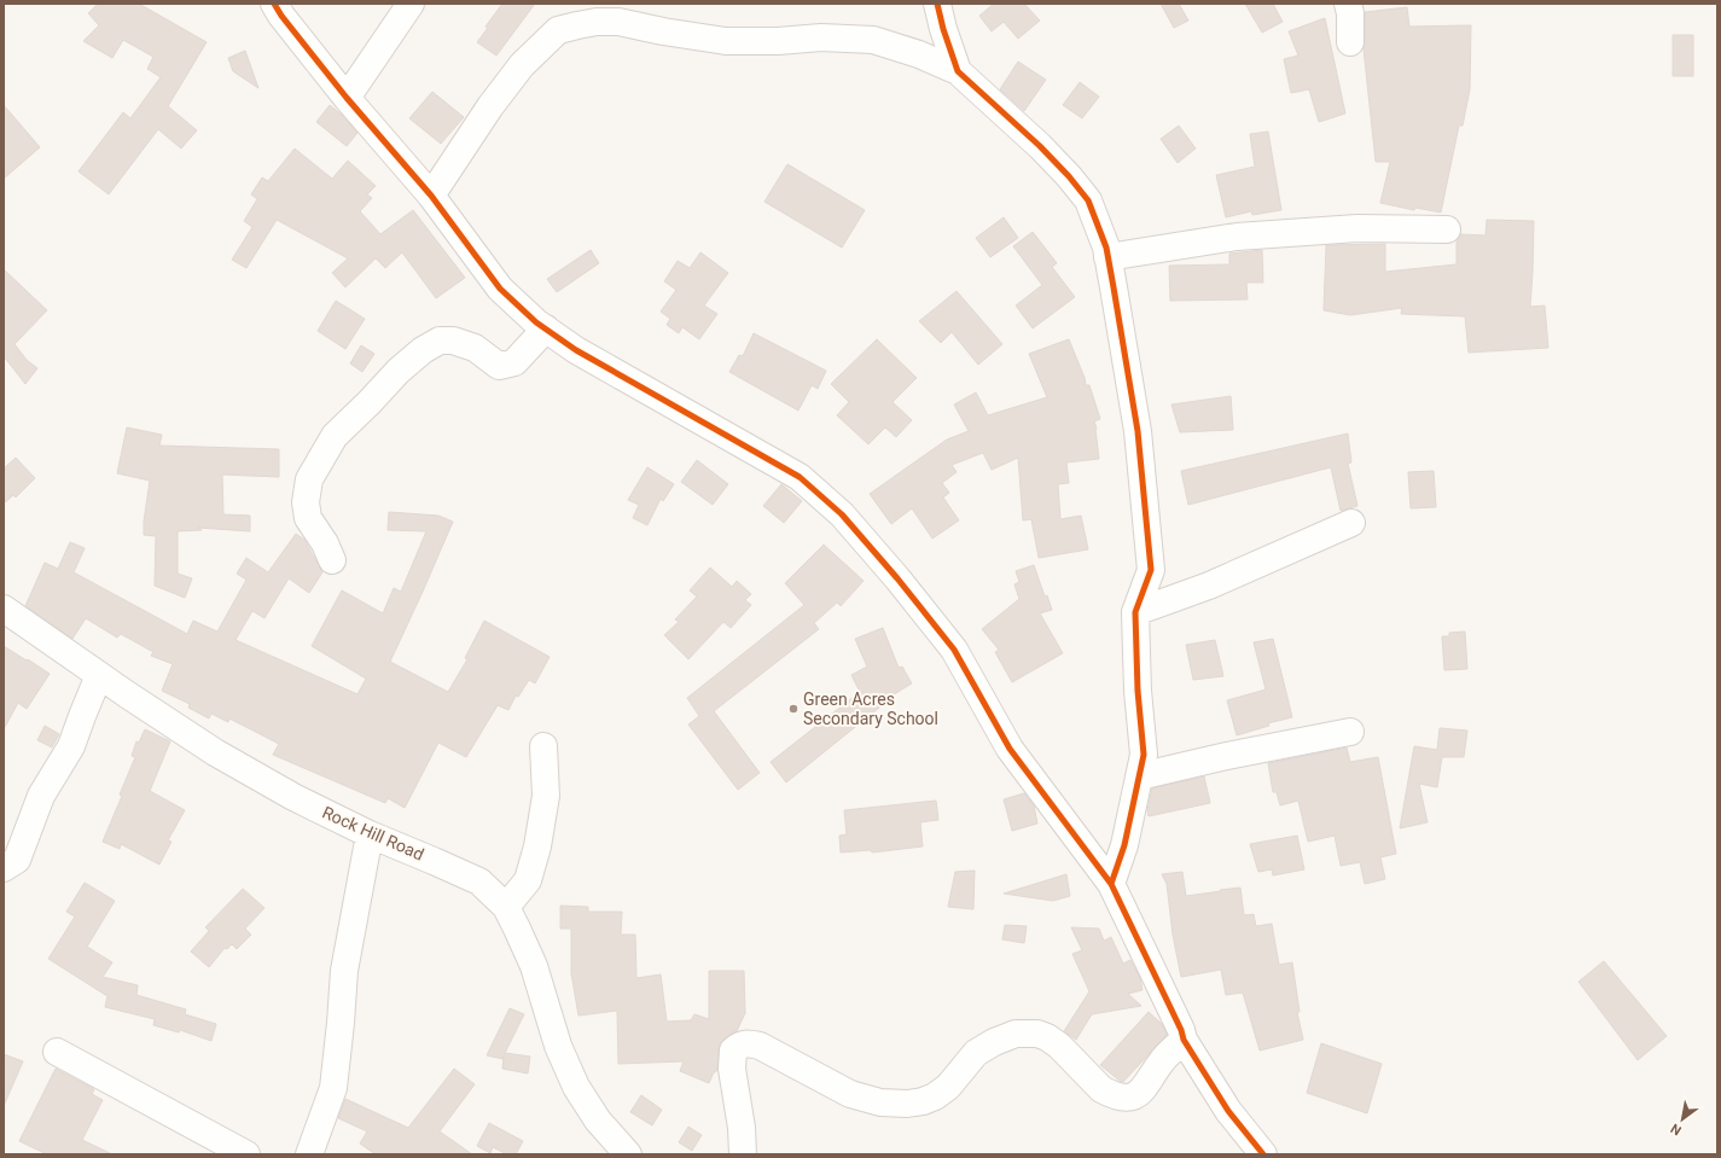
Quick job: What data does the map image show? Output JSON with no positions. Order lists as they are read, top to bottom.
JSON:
{
  "streets": {
    "street": ["Rock Hill Road"]
  },
  "places": ["Green Acres Secondary School"],
  "north": "bottom left"
}
